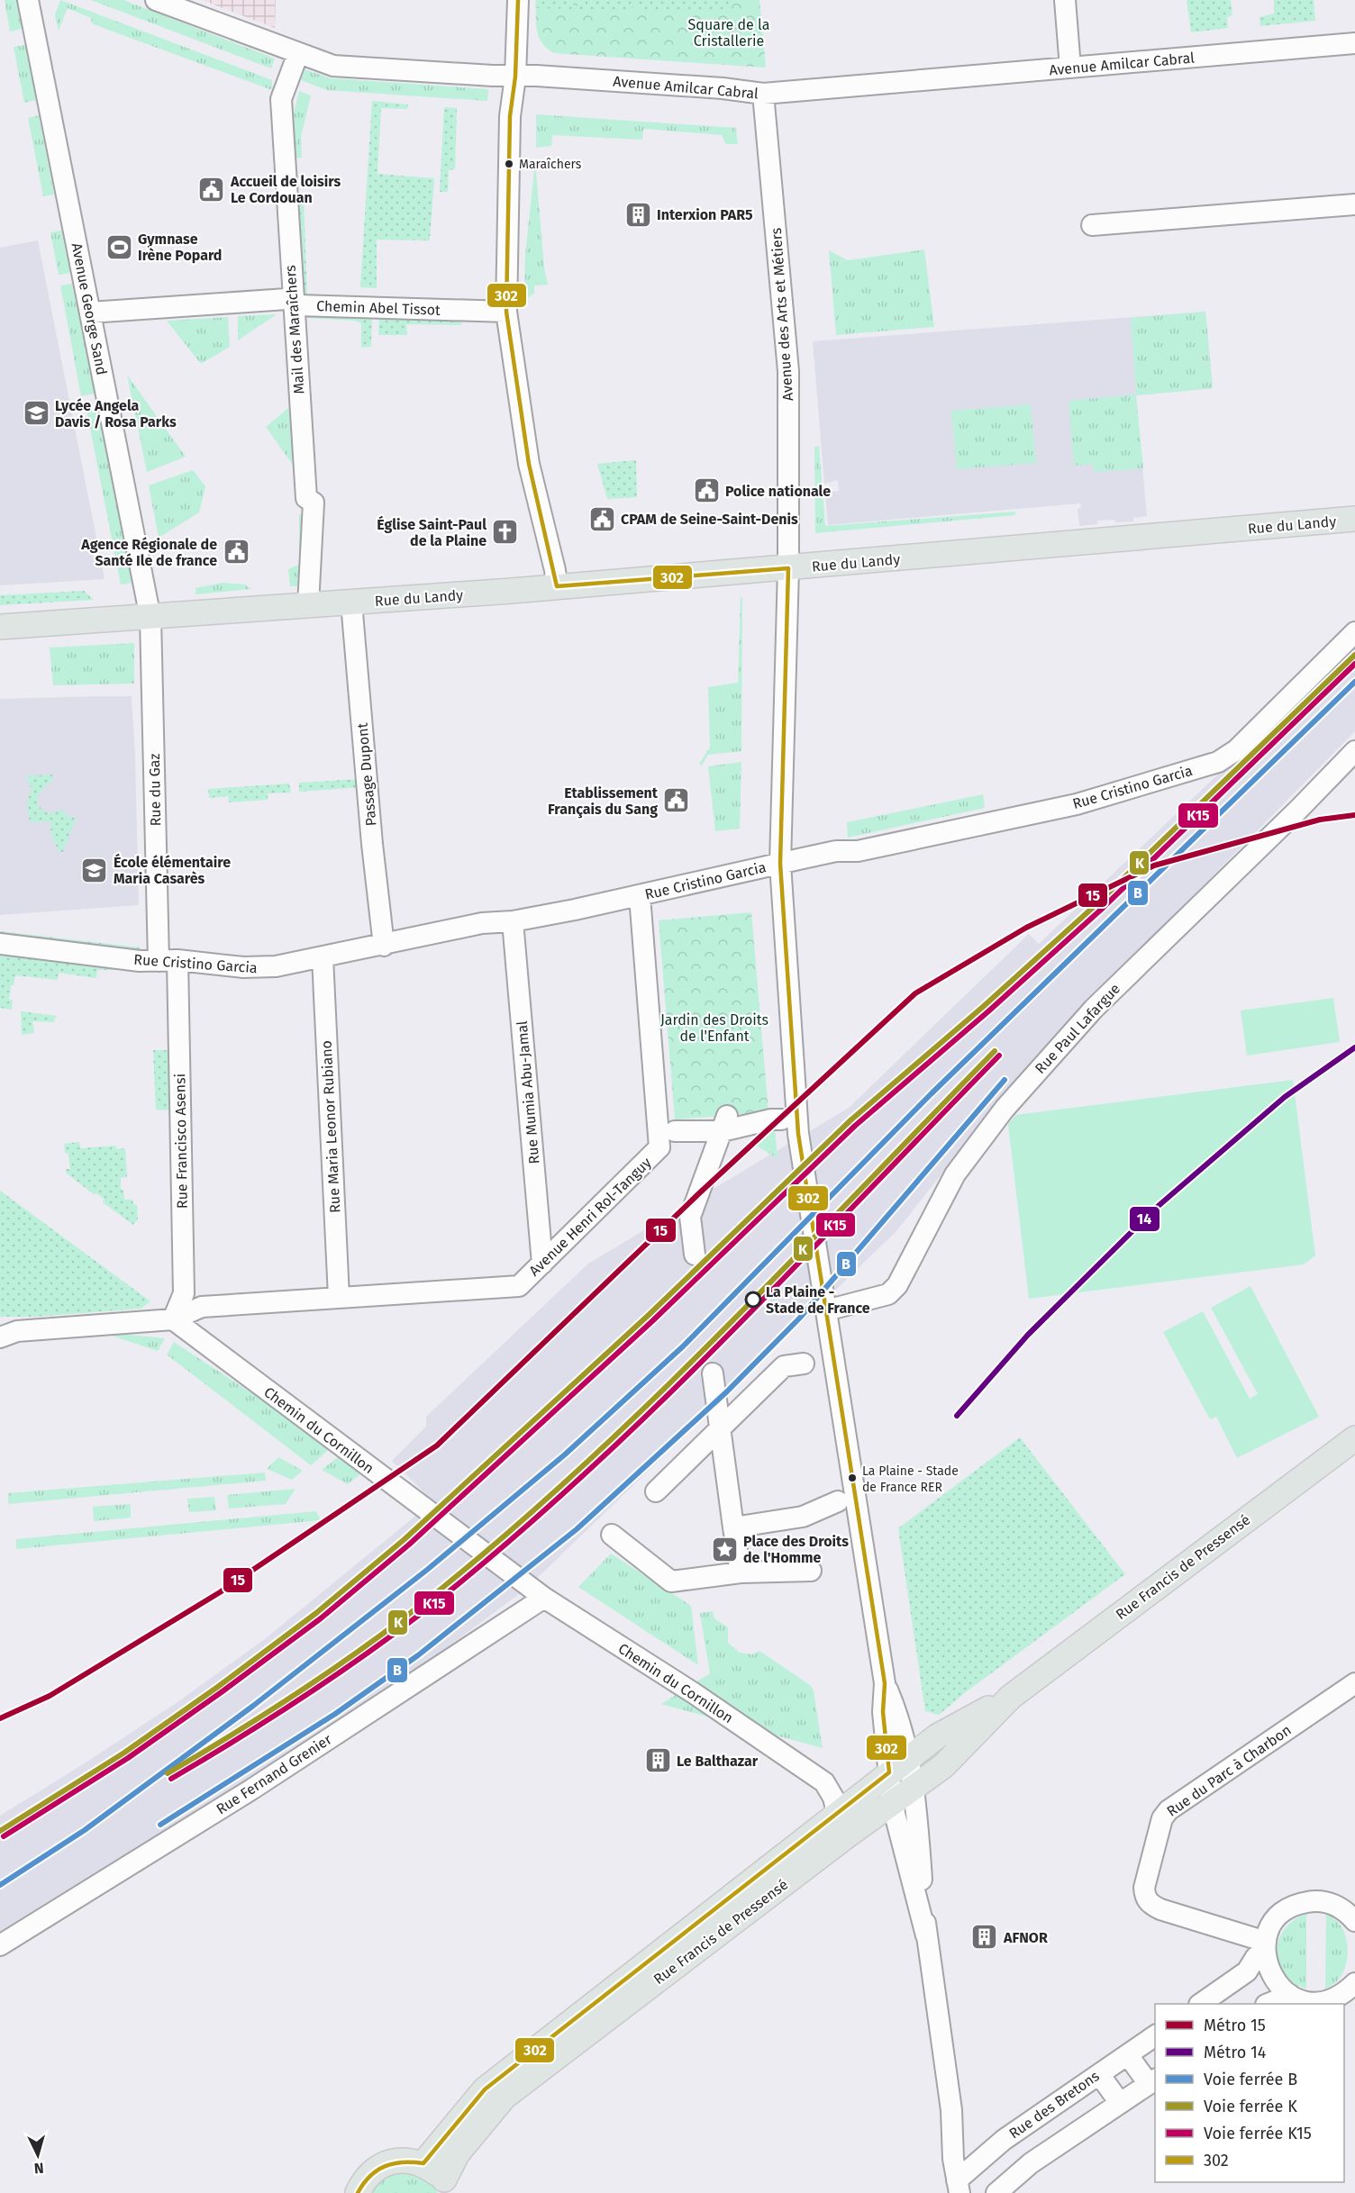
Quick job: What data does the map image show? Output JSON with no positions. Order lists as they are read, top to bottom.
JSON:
{
  "streets": {
    "main road": ["Rue du Landy", "Rue Francis de Pressensé"],
    "street": [
      "Avenue Amilcar Cabral",
      "Chemin Abel Tissot",
      "Avenue George Sand",
      "Avenue des Arts et Métiers",
      "Mail des Maraîchers",
      "Passage Dupont",
      "Rue Cristino Garcia",
      "Rue du Gaz",
      "Rue Paul Lafargue",
      "Rue Mumia Abu-Jamal",
      "Rue Maria Leonor Rubiano",
      "Rue Francisco Asensi",
      "Avenue Henri Rol-Tanguy",
      "Chemin du Cornillon",
      "Rue du Parc à Charbon",
      "Rue Fernand Grenier",
      "Rue des Bretons"
    ]
  },
  "crossings": [
    ["Avenue Amilcar Cabral", "Avenue des Arts et Métiers"],
    ["Avenue Amilcar Cabral", "Mail des Maraîchers"],
    ["Chemin Abel Tissot", "Avenue George Sand"],
    ["Chemin Abel Tissot", "Mail des Maraîchers"],
    ["Avenue George Sand", "Rue du Landy"],
    ["Avenue George Sand", "Rue du Gaz"],
    ["Avenue des Arts et Métiers", "Rue du Landy"],
    ["Avenue des Arts et Métiers", "Rue Cristino Garcia"],
    ["Avenue des Arts et Métiers", "Rue Paul Lafargue"],
    ["Mail des Maraîchers", "Rue du Landy"],
    ["Rue du Landy", "Passage Dupont"],
    ["Rue du Landy", "Rue du Gaz"],
    ["Passage Dupont", "Rue Cristino Garcia"],
    ["Rue Cristino Garcia", "Rue du Gaz"],
    ["Rue Cristino Garcia", "Rue Mumia Abu-Jamal"],
    ["Rue Cristino Garcia", "Rue Maria Leonor Rubiano"],
    ["Rue Cristino Garcia", "Rue Francisco Asensi"],
    ["Rue Cristino Garcia", "Avenue Henri Rol-Tanguy"],
    ["Rue du Gaz", "Rue Francisco Asensi"],
    ["Rue Mumia Abu-Jamal", "Avenue Henri Rol-Tanguy"],
    ["Rue Maria Leonor Rubiano", "Avenue Henri Rol-Tanguy"],
    ["Rue Francisco Asensi", "Avenue Henri Rol-Tanguy"],
    ["Rue Francisco Asensi", "Chemin du Cornillon"],
    ["Avenue Henri Rol-Tanguy", "Chemin du Cornillon"],
    ["Chemin du Cornillon", "Rue Francis de Pressensé"],
    ["Chemin du Cornillon", "Rue Fernand Grenier"]
  ],
  "parks": ["Square de la Cristallerie", "Jardin des Droits de l'Enfant"],
  "places": {
    "other": ["Maraîchers", "La Plaine - Stade de France", "La Plaine - Stade de France RER"],
    "public building": [
      "Accueil de loisirs Le Cordouan",
      "Police nationale",
      "CPAM de Seine-Saint-Denis",
      "Agence Régionale de Santé Ile de france",
      "Etablissement Français du Sang"
    ],
    "building": ["Interxion PAR5", "Le Balthazar", "AFNOR"],
    "sports": ["Gymnase Irène Popard"],
    "school or university": ["Lycée Angela Davis / Rosa Parks", "École élémentaire Maria Casarès"],
    "church": ["Église Saint-Paul de la Plaine"],
    "place": ["Place des Droits de l'Homme"]
  },
  "lines": [
    "transit line 302",
    "rail line K",
    "rail line K15",
    "rail line B",
    "metro line 15",
    "metro line 14"
  ],
  "legend": [
    "Métro 15",
    "Métro 14",
    "Voie ferrée B",
    "Voie ferrée K",
    "Voie ferrée K15",
    "302"
  ],
  "north": "bottom"
}
